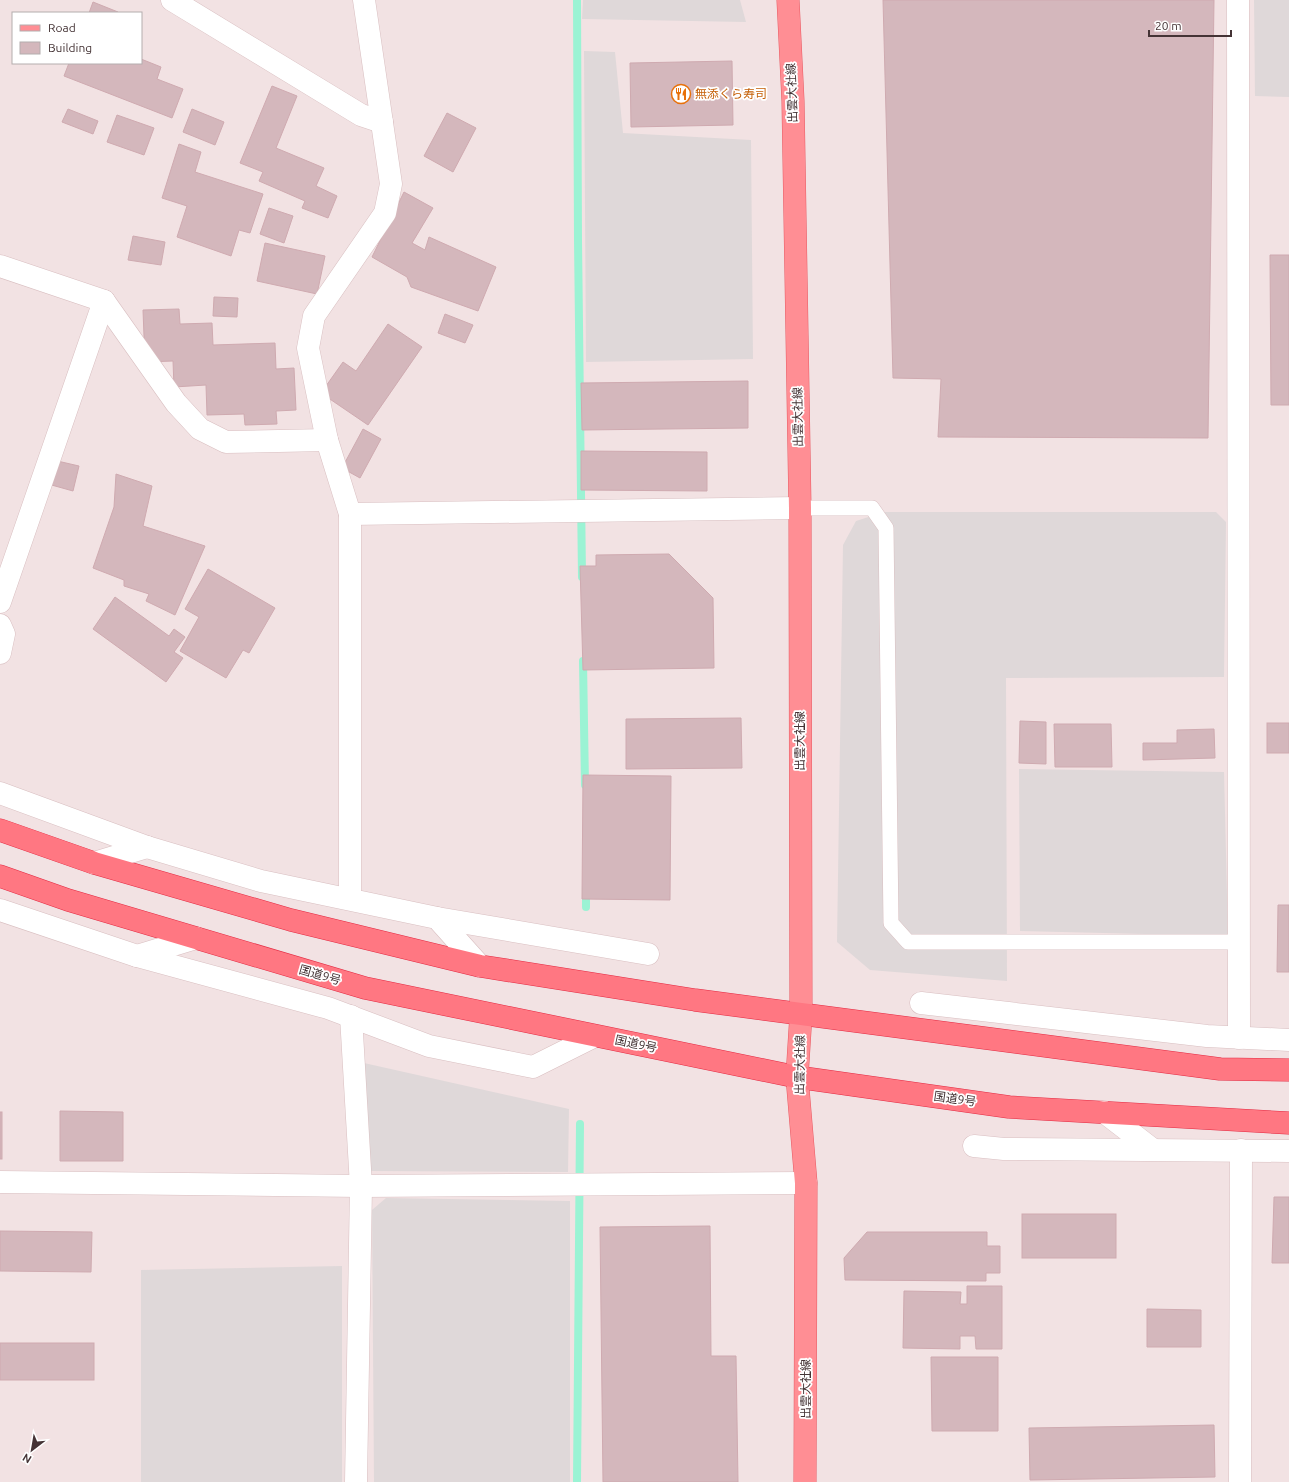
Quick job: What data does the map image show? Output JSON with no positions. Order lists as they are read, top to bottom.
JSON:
{
  "streets": {
    "highway": ["国道9号"],
    "main road": ["出雲大社線"]
  },
  "crossings": [
    ["出雲大社線", "国道9号"]
  ],
  "places": {
    "restaurant": ["無添くら寿司"]
  },
  "legend": ["Road", "Building"],
  "scale_bar": "20 m",
  "north": "bottom left"
}
